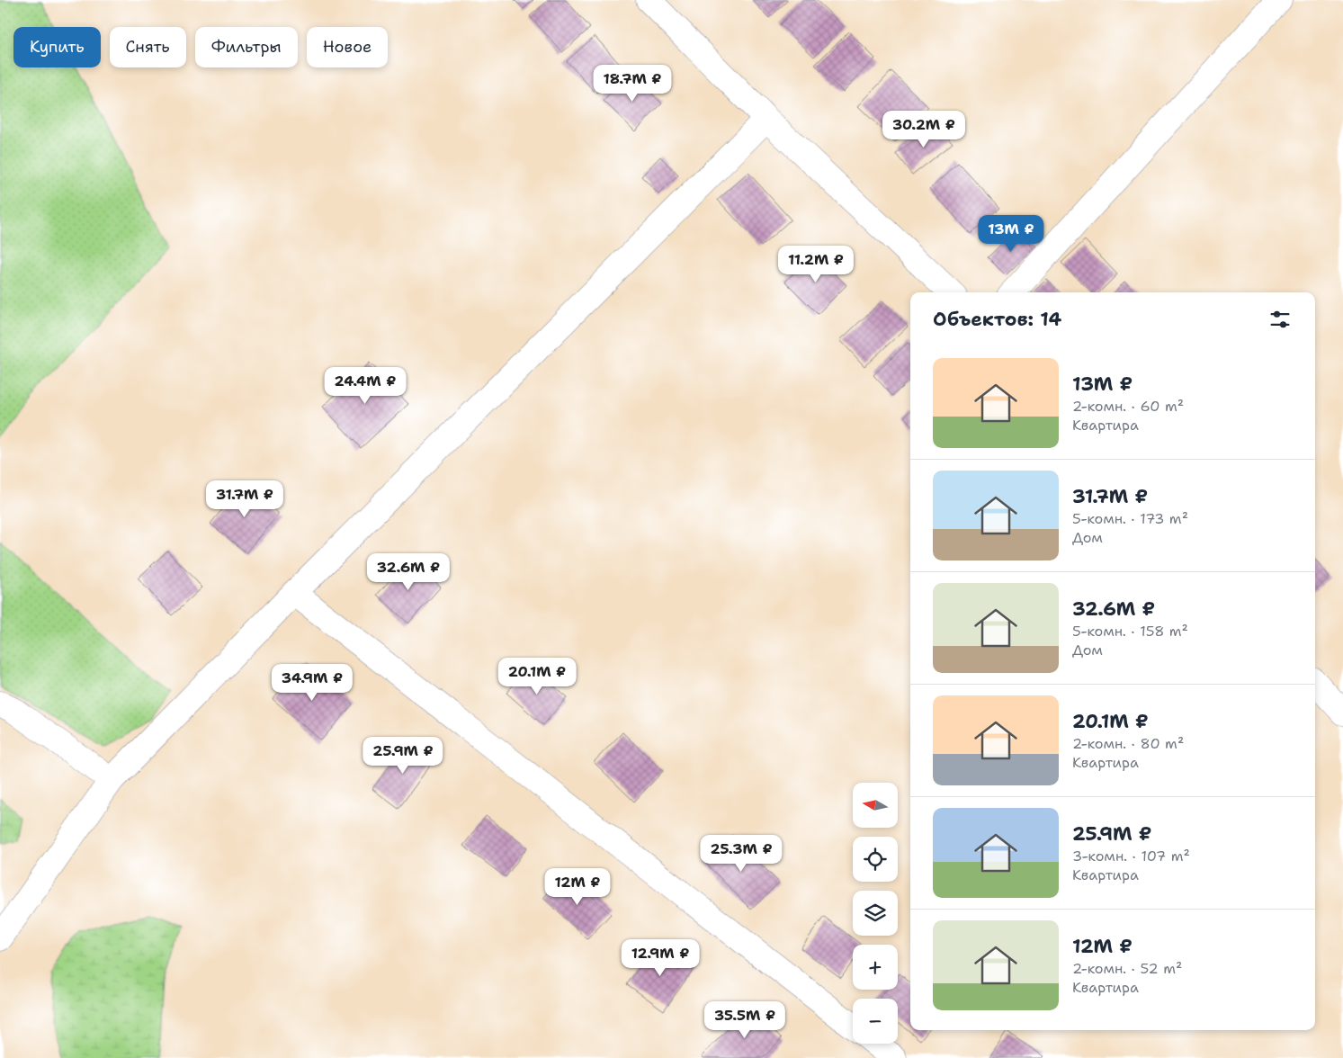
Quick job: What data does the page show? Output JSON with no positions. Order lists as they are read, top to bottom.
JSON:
{
  "north": "left",
  "page": {
    "chip": [
      "Купить",
      "Снять",
      "Фильтры",
      "Новое"
    ],
    "price": [
      "18.7M ₽",
      "30.2M ₽",
      "13M ₽",
      "11.2M ₽",
      "24.4M ₽",
      "31.7M ₽",
      "32.6M ₽",
      "20.1M ₽",
      "34.9M ₽",
      "25.9M ₽",
      "25.3M ₽",
      "12M ₽",
      "12.9M ₽",
      "35.5M ₽"
    ],
    "heading": "Объектов: 14",
    "list": [
      {
        "name": "13M ₽",
        "note": "2-комн. · 60 m² · Квартира"
      },
      {
        "name": "31.7M ₽",
        "note": "5-комн. · 173 m² · Дом"
      },
      {
        "name": "32.6M ₽",
        "note": "5-комн. · 158 m² · Дом"
      },
      {
        "name": "20.1M ₽",
        "note": "2-комн. · 80 m² · Квартира"
      },
      {
        "name": "25.9M ₽",
        "note": "3-комн. · 107 m² · Квартира"
      },
      {
        "name": "12M ₽",
        "note": "2-комн. · 52 m² · Квартира"
      }
    ],
    "map_buttons": ["+", "−"]
  }
}
